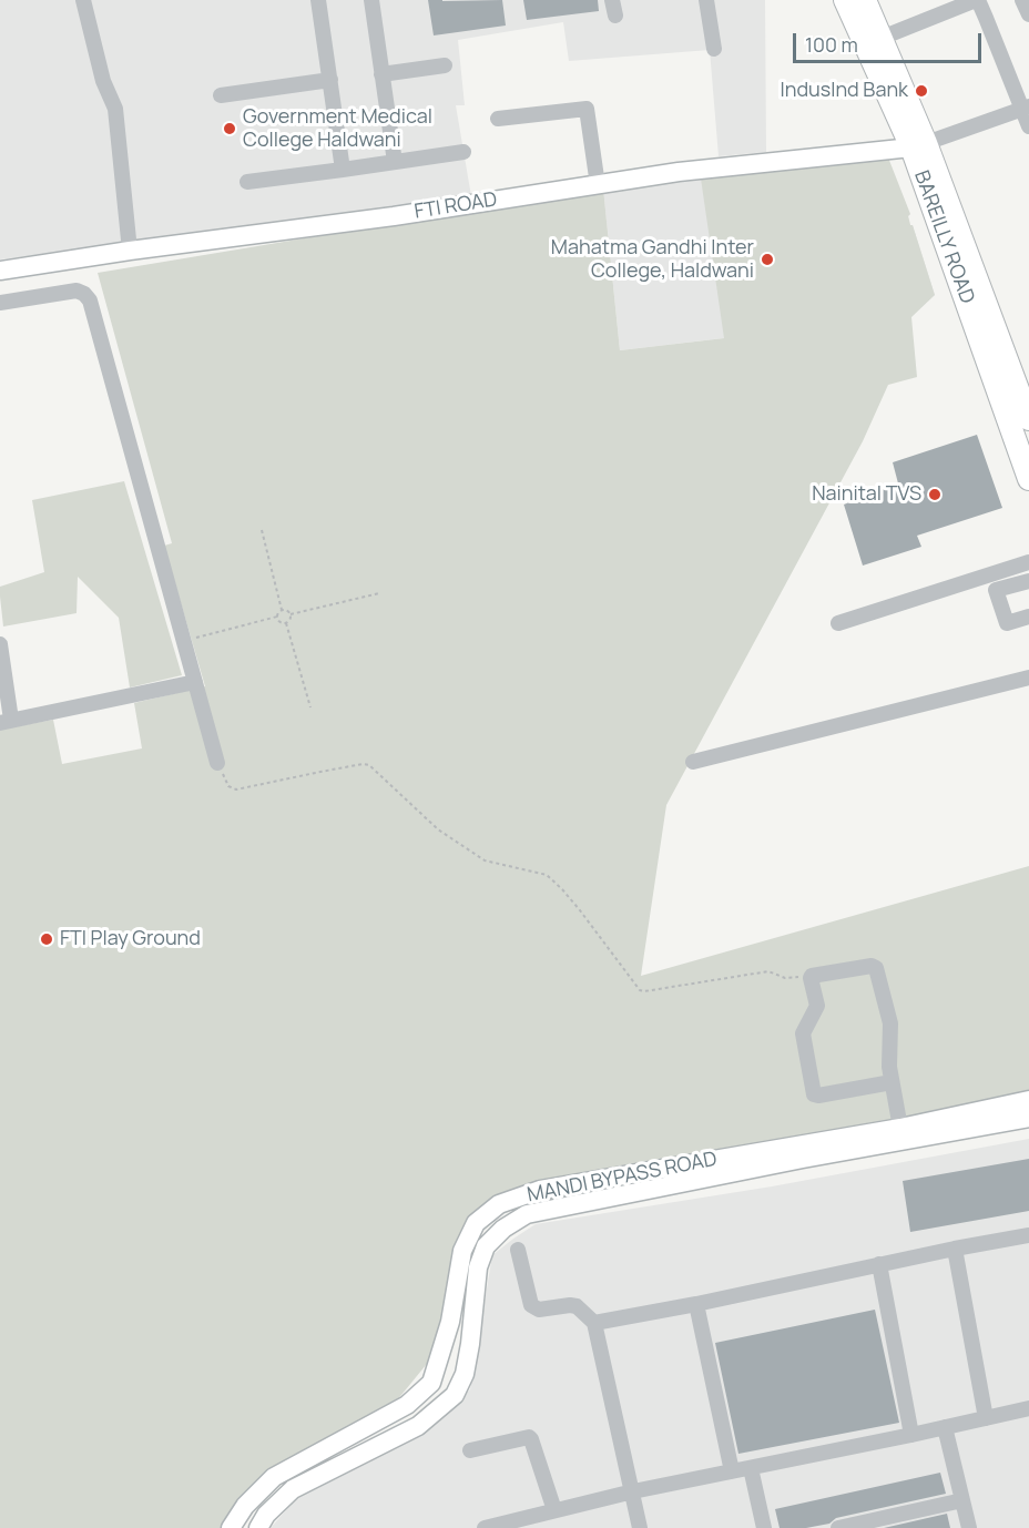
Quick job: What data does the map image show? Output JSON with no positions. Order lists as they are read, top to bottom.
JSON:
{
  "streets": {
    "highway": ["BAREILLY ROAD"],
    "main road": ["FTI ROAD", "MANDI BYPASS ROAD"]
  },
  "crossings": [
    ["FTI ROAD", "BAREILLY ROAD"]
  ],
  "places": [
    "IndusInd Bank",
    "Government Medical College Haldwani",
    "Mahatma Gandhi Inter College, Haldwani",
    "Nainital TVS",
    "FTI Play Ground"
  ],
  "scale_bar": "100 m"
}
